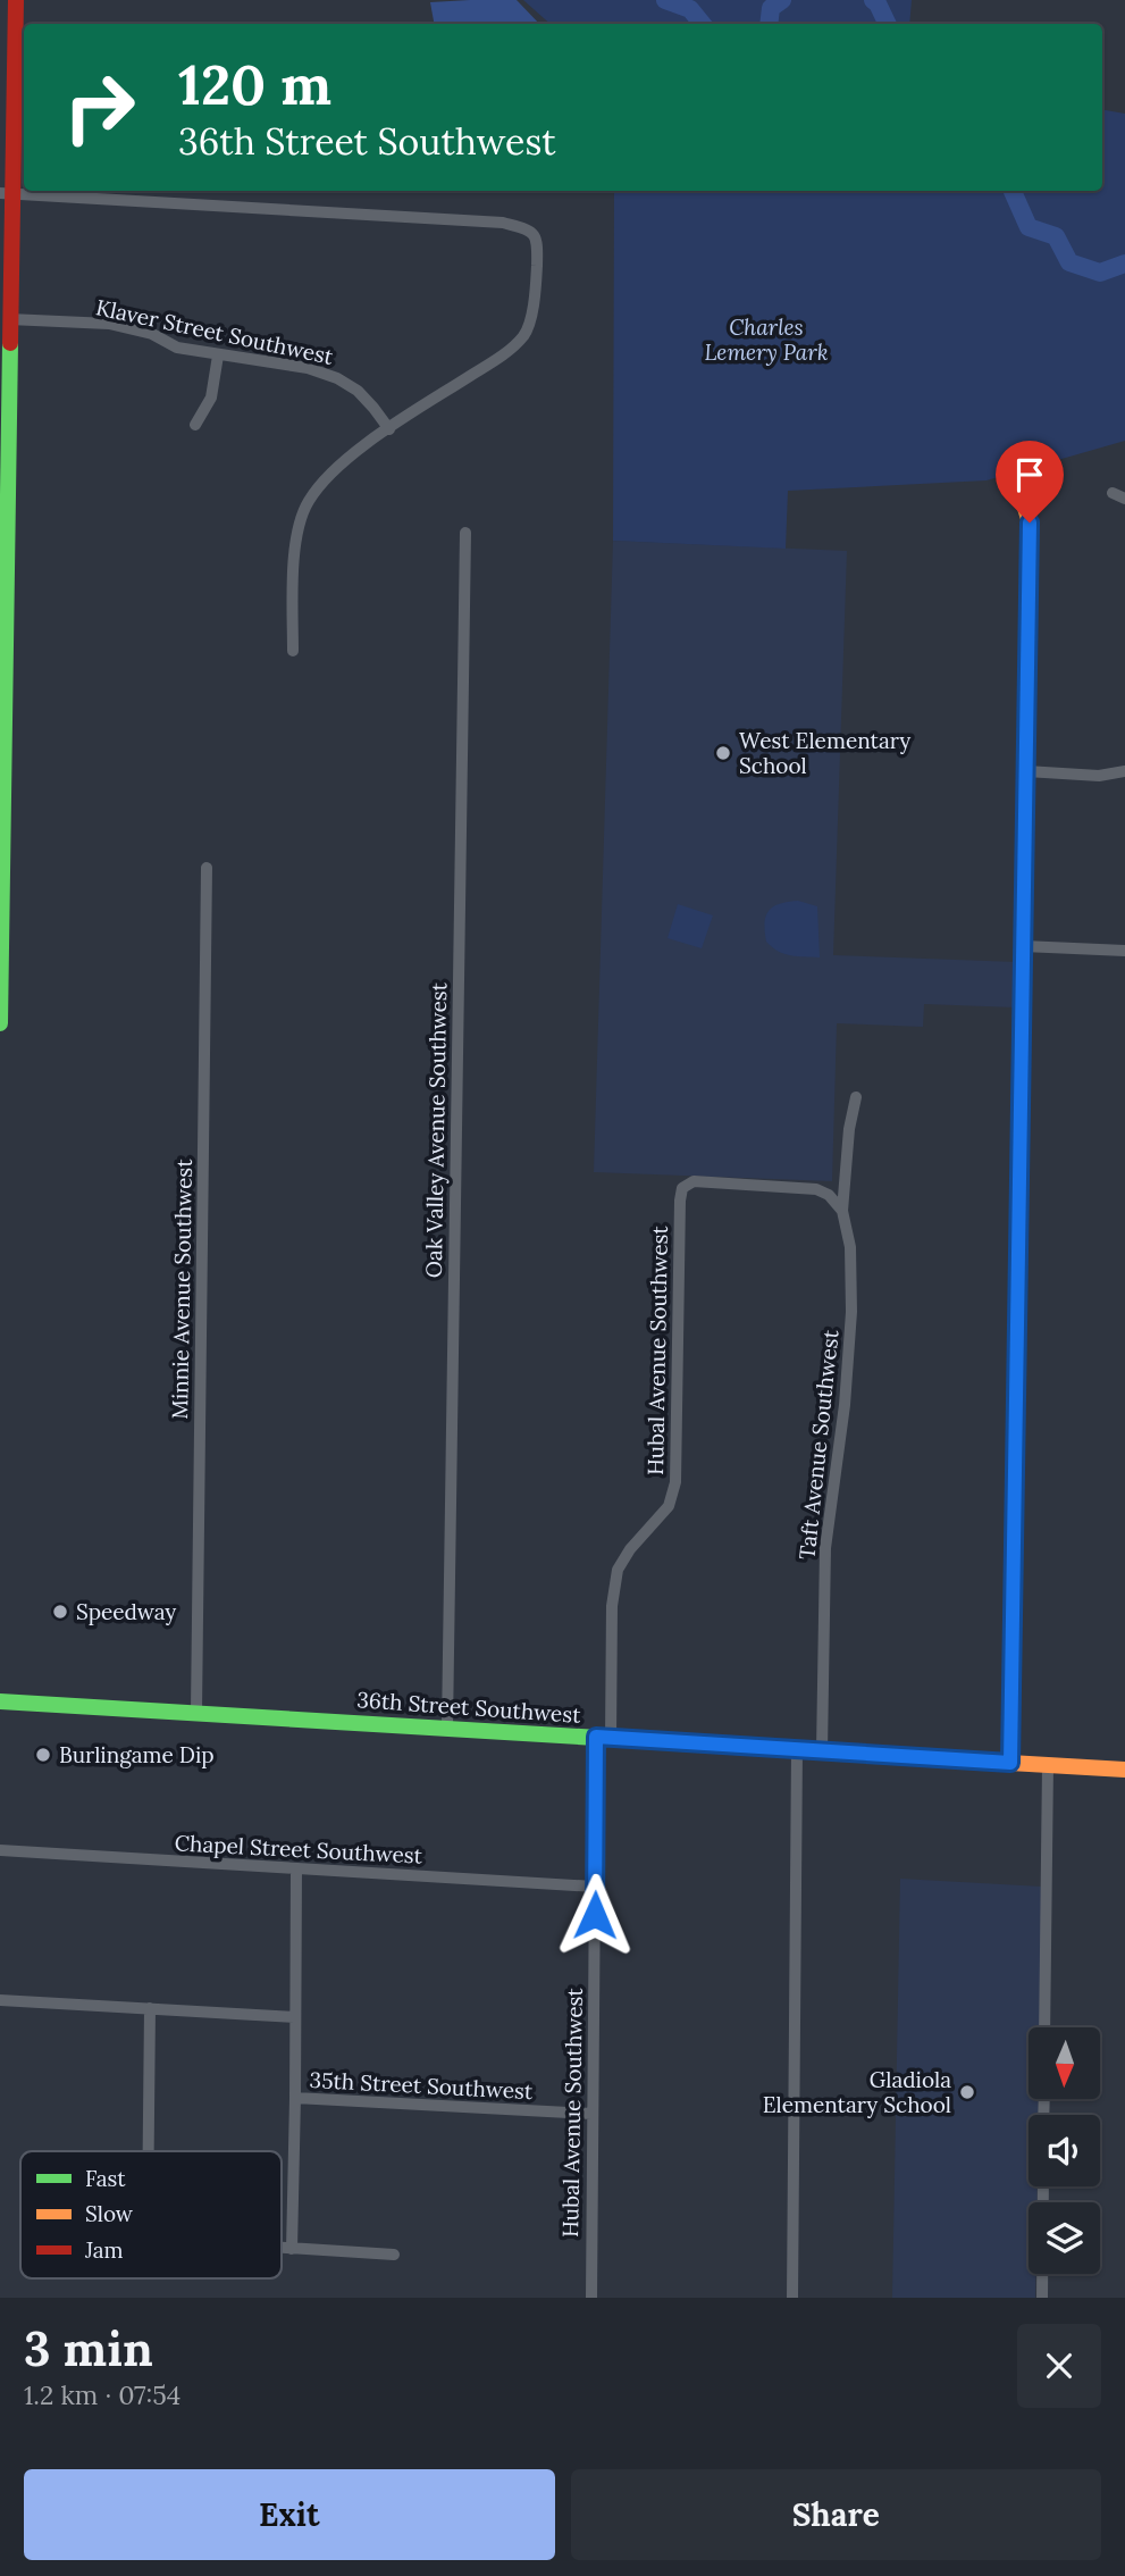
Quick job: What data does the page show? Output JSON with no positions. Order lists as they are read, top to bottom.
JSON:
{
  "streets": {
    "street": [
      "Klaver Street Southwest",
      "Oak Valley Avenue Southwest",
      "Minnie Avenue Southwest",
      "Hubal Avenue Southwest",
      "Taft Avenue Southwest",
      "36th Street Southwest",
      "Chapel Street Southwest",
      "35th Street Southwest"
    ]
  },
  "crossings": [
    ["Oak Valley Avenue Southwest", "36th Street Southwest"],
    ["Minnie Avenue Southwest", "36th Street Southwest"],
    ["Hubal Avenue Southwest", "Taft Avenue Southwest"],
    ["Hubal Avenue Southwest", "36th Street Southwest"],
    ["Hubal Avenue Southwest", "Chapel Street Southwest"],
    ["Hubal Avenue Southwest", "35th Street Southwest"],
    ["Taft Avenue Southwest", "36th Street Southwest"]
  ],
  "parks": ["Charles Lemery Park"],
  "places": [
    "West Elementary School",
    "Speedway",
    "Burlingame Dip",
    "Gladiola Elementary School"
  ],
  "legend": ["Fast", "Slow", "Jam"],
  "north": "bottom",
  "page": {
    "turn": ["120 m", "36th Street Southwest"],
    "heading": ["3 min", "1.2 km · 07:54"],
    "buttons": ["Exit", "Share"]
  }
}
